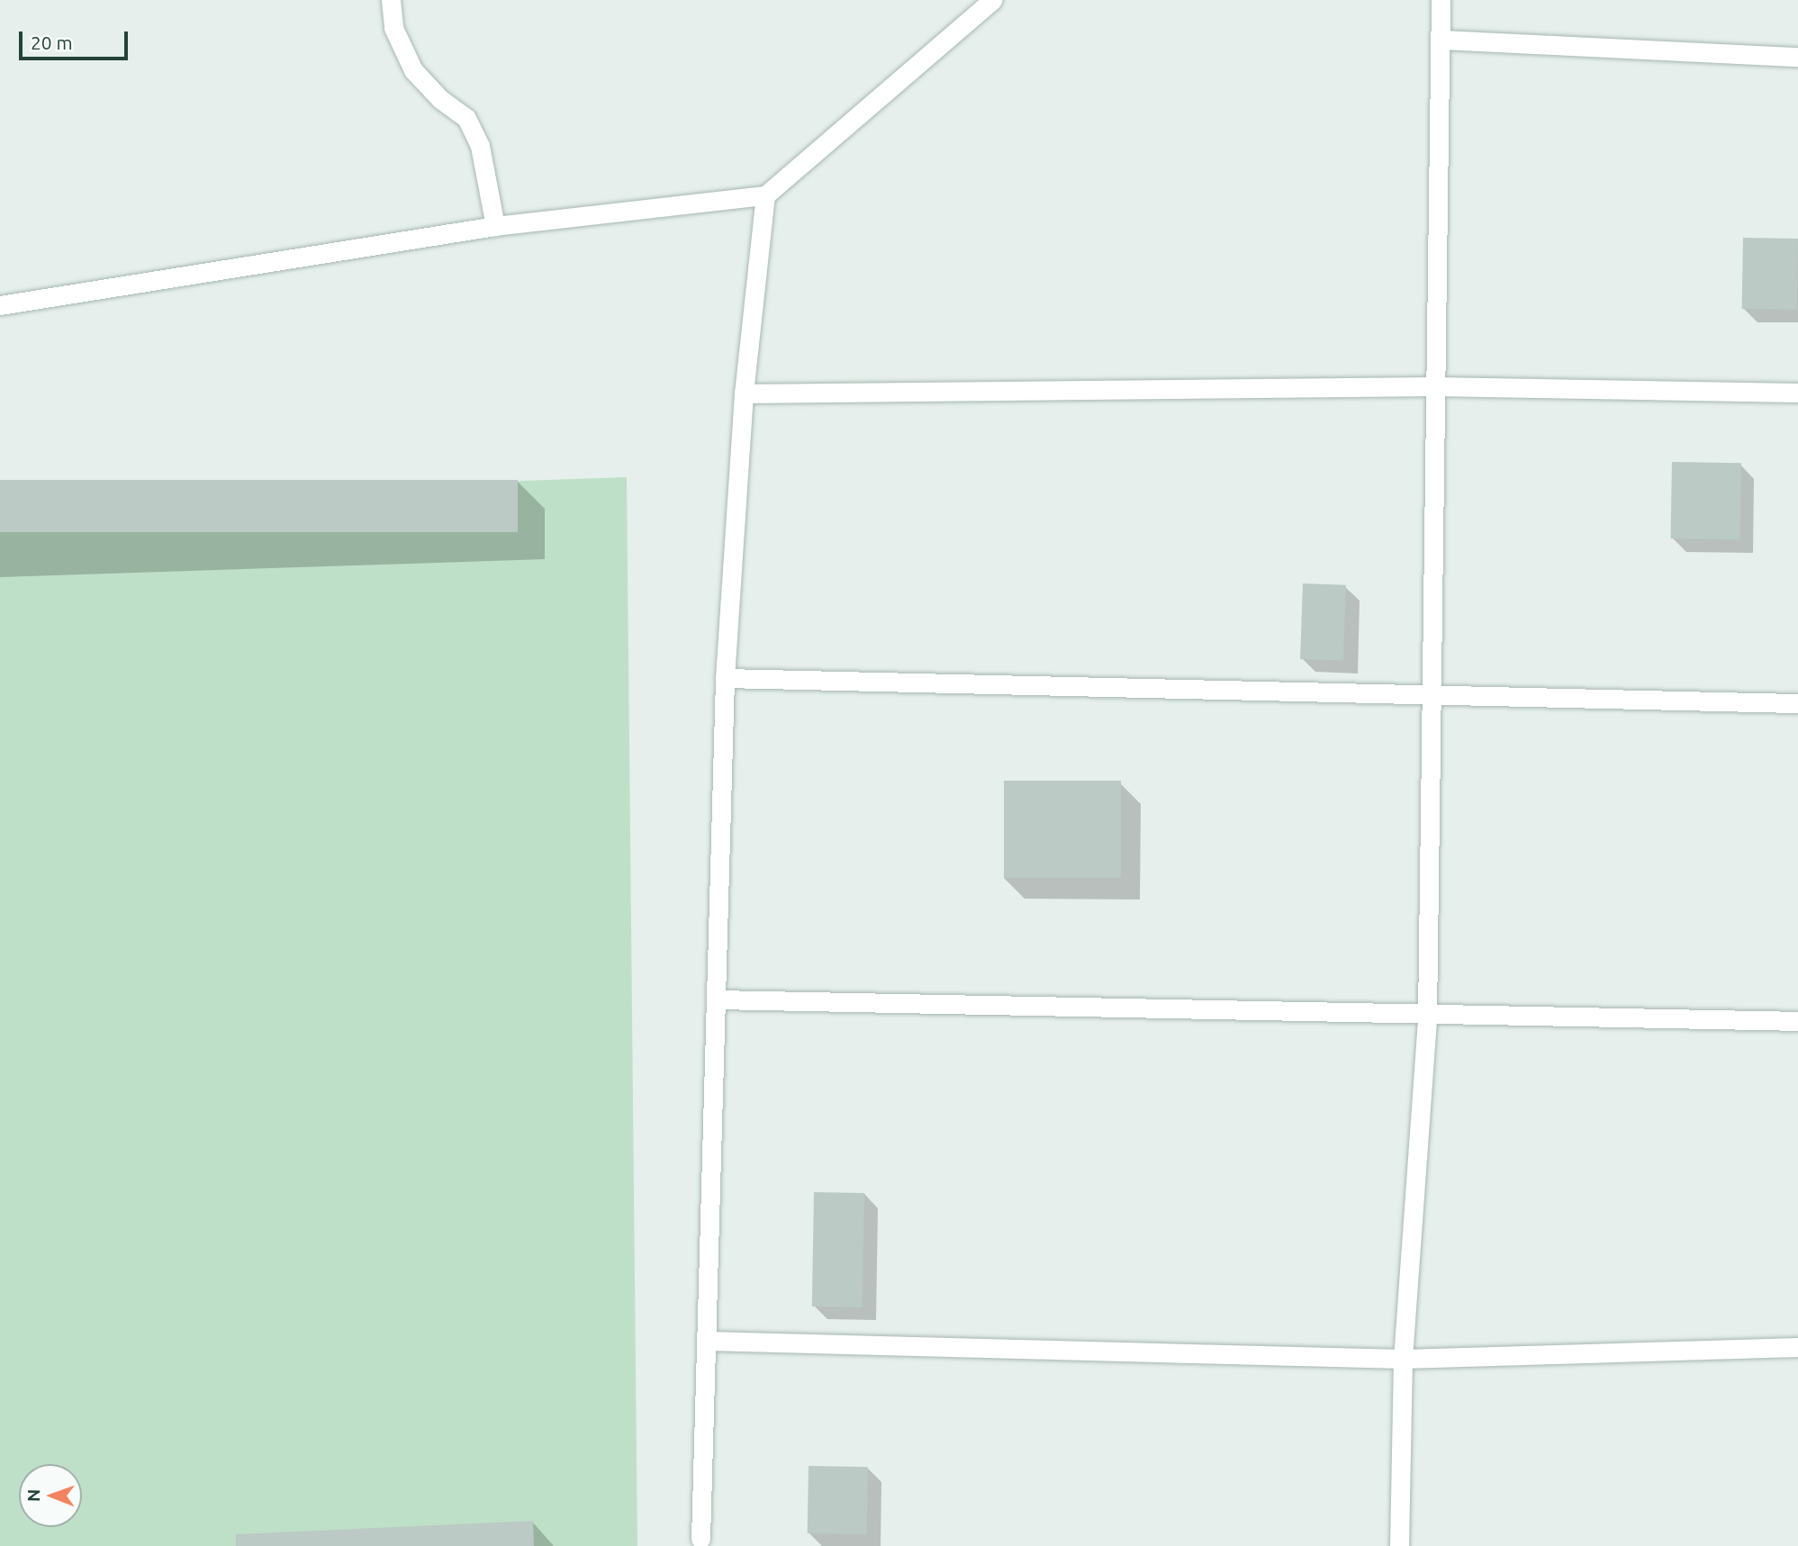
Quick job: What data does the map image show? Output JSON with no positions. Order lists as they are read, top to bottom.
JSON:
{
  "scale_bar": "20 m",
  "north": "left"
}
